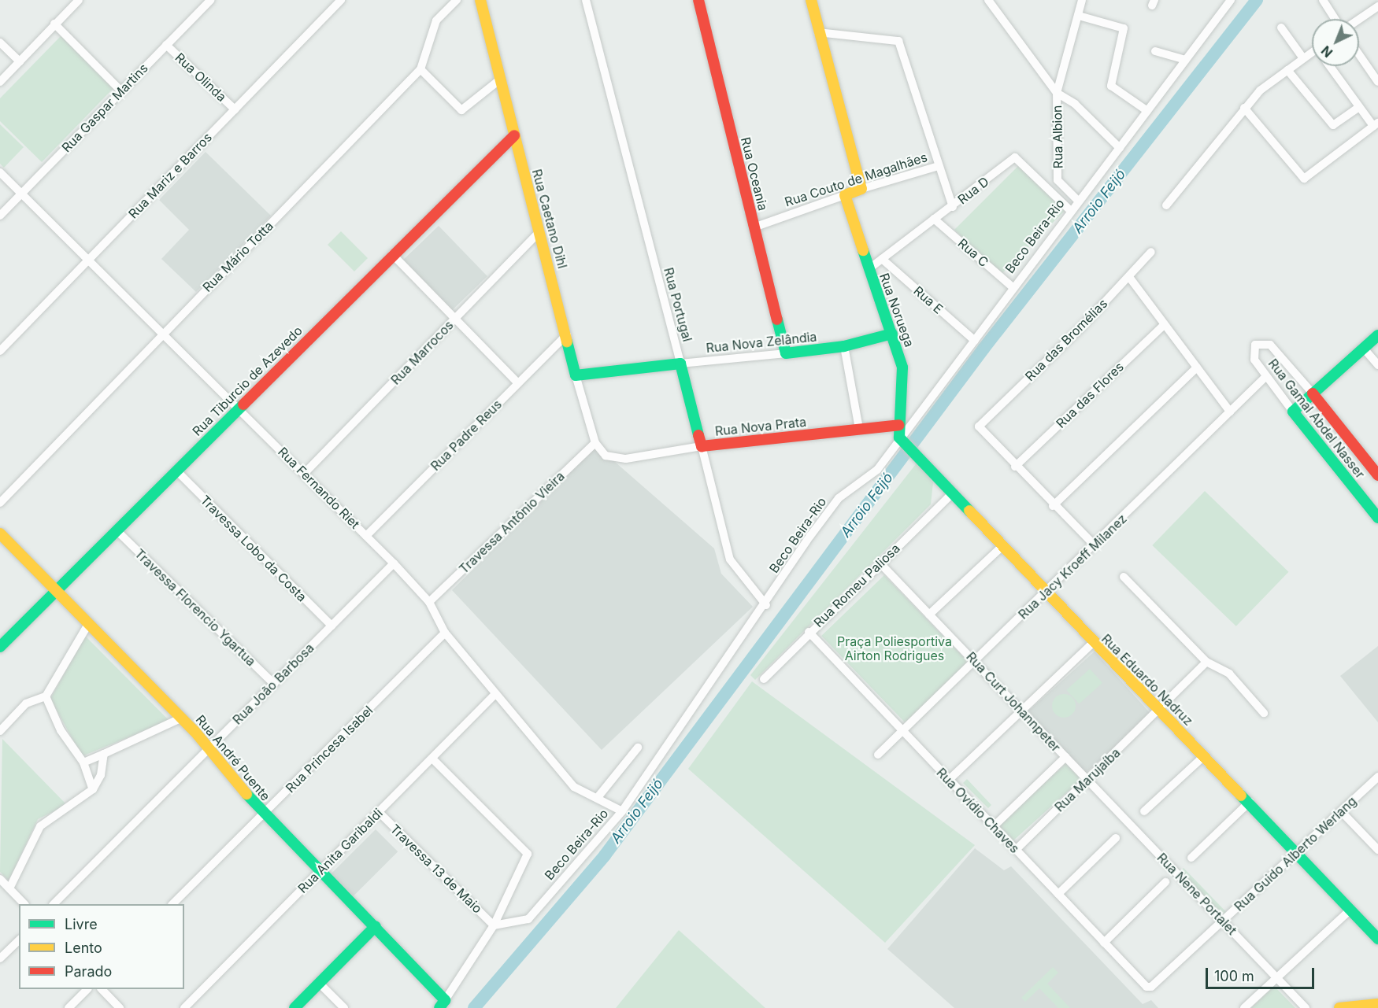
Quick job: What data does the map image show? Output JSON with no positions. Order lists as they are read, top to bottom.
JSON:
{
  "streets": {
    "street": [
      "Rua Olinda",
      "Rua Gaspar Martins",
      "Rua Albion",
      "Rua Oceania",
      "Rua Mariz e Barros",
      "Rua Couto de Magalhães",
      "Rua D",
      "Rua Caetano Dihl",
      "Beco Beira-Rio",
      "Rua C",
      "Rua Mário Totta",
      "Rua E",
      "Rua Portugal",
      "Rua Noruega",
      "Rua das Bromélias",
      "Rua Nova Zelândia",
      "Rua Marrocos",
      "Rua Tiburcio de Azevedo",
      "Rua das Flores",
      "Rua Gamal Abdel Nasser",
      "Rua Nova Prata",
      "Rua Padre Reus",
      "Rua Fernando Riet",
      "Travessa Antônio Vieira",
      "Travessa Lobo da Costa",
      "Rua Jacy Kroeff Milanez",
      "Rua Romeu Paliosa",
      "Travessa Florencio Ygartua",
      "Rua Eduardo Nadruz",
      "Rua João Barbosa",
      "Rua Curt Johannpeter",
      "Rua Princesa Isabel",
      "Rua André Puente",
      "Rua Marujaíba",
      "Rua Ovídio Chaves",
      "Rua Anita Garibaldi",
      "Rua Guido Alberto Werlang",
      "Travessa 13 de Maio",
      "Rua Nene Portalet"
    ]
  },
  "crossings": [
    ["Rua Olinda", "Rua Gaspar Martins"],
    ["Rua Olinda", "Rua Mariz e Barros"],
    ["Rua Gaspar Martins", "Rua Fernando Riet"],
    ["Rua Albion", "Beco Beira-Rio"],
    ["Rua Oceania", "Rua Couto de Magalhães"],
    ["Rua Oceania", "Rua Nova Zelândia"],
    ["Rua Mariz e Barros", "Rua Fernando Riet"],
    ["Rua Couto de Magalhães", "Rua D"],
    ["Rua Couto de Magalhães", "Rua Noruega"],
    ["Rua D", "Beco Beira-Rio"],
    ["Rua D", "Rua C"],
    ["Rua D", "Rua E"],
    ["Rua D", "Rua Noruega"],
    ["Rua Caetano Dihl", "Rua Nova Zelândia"],
    ["Rua Caetano Dihl", "Rua Marrocos"],
    ["Rua Caetano Dihl", "Rua Tiburcio de Azevedo"],
    ["Rua Caetano Dihl", "Rua Nova Prata"],
    ["Rua Caetano Dihl", "Rua Padre Reus"],
    ["Rua Caetano Dihl", "Travessa Antônio Vieira"],
    ["Beco Beira-Rio", "Rua C"],
    ["Beco Beira-Rio", "Rua E"],
    ["Beco Beira-Rio", "Rua Portugal"],
    ["Beco Beira-Rio", "Rua Noruega"],
    ["Beco Beira-Rio", "Rua Fernando Riet"],
    ["Beco Beira-Rio", "Rua Eduardo Nadruz"],
    ["Beco Beira-Rio", "Travessa 13 de Maio"],
    ["Rua Mário Totta", "Rua Fernando Riet"],
    ["Rua Portugal", "Rua Nova Zelândia"],
    ["Rua Portugal", "Rua Nova Prata"],
    ["Rua Noruega", "Rua Nova Zelândia"],
    ["Rua Noruega", "Rua Nova Prata"],
    ["Rua Noruega", "Rua Eduardo Nadruz"],
    ["Rua das Bromélias", "Rua das Flores"],
    ["Rua Marrocos", "Rua Fernando Riet"],
    ["Rua Tiburcio de Azevedo", "Rua Fernando Riet"],
    ["Rua Tiburcio de Azevedo", "Travessa Lobo da Costa"],
    ["Rua Tiburcio de Azevedo", "Travessa Florencio Ygartua"],
    ["Rua Tiburcio de Azevedo", "Rua André Puente"],
    ["Rua Gamal Abdel Nasser", "Rua Jacy Kroeff Milanez"],
    ["Rua Nova Prata", "Travessa Antônio Vieira"],
    ["Rua Padre Reus", "Rua Fernando Riet"],
    ["Rua Fernando Riet", "Travessa Antônio Vieira"],
    ["Rua Fernando Riet", "Rua João Barbosa"],
    ["Rua Fernando Riet", "Rua Princesa Isabel"],
    ["Rua Fernando Riet", "Rua Anita Garibaldi"],
    ["Travessa Lobo da Costa", "Rua João Barbosa"],
    ["Rua Jacy Kroeff Milanez", "Rua Eduardo Nadruz"],
    ["Rua Jacy Kroeff Milanez", "Rua Curt Johannpeter"],
    ["Rua Jacy Kroeff Milanez", "Rua Ovídio Chaves"],
    ["Rua Romeu Paliosa", "Rua Eduardo Nadruz"],
    ["Rua Romeu Paliosa", "Rua Curt Johannpeter"],
    ["Rua Romeu Paliosa", "Rua Ovídio Chaves"],
    ["Travessa Florencio Ygartua", "Rua João Barbosa"],
    ["Rua Eduardo Nadruz", "Rua Marujaíba"],
    ["Rua Eduardo Nadruz", "Rua Guido Alberto Werlang"],
    ["Rua João Barbosa", "Rua André Puente"],
    ["Rua Curt Johannpeter", "Rua Marujaíba"],
    ["Rua Curt Johannpeter", "Rua Nene Portalet"],
    ["Rua Princesa Isabel", "Rua André Puente"],
    ["Rua André Puente", "Rua Anita Garibaldi"],
    ["Rua Marujaíba", "Rua Ovídio Chaves"],
    ["Rua Marujaíba", "Rua Nene Portalet"],
    ["Rua Ovídio Chaves", "Rua Guido Alberto Werlang"],
    ["Rua Anita Garibaldi", "Travessa 13 de Maio"],
    ["Rua Guido Alberto Werlang", "Rua Nene Portalet"]
  ],
  "water": ["Arroio Feijó"],
  "parks": ["Praça Poliesportiva Airton Rodrigues"],
  "legend": ["Livre", "Lento", "Parado"],
  "scale_bar": "100 m",
  "north": "bottom left"
}
